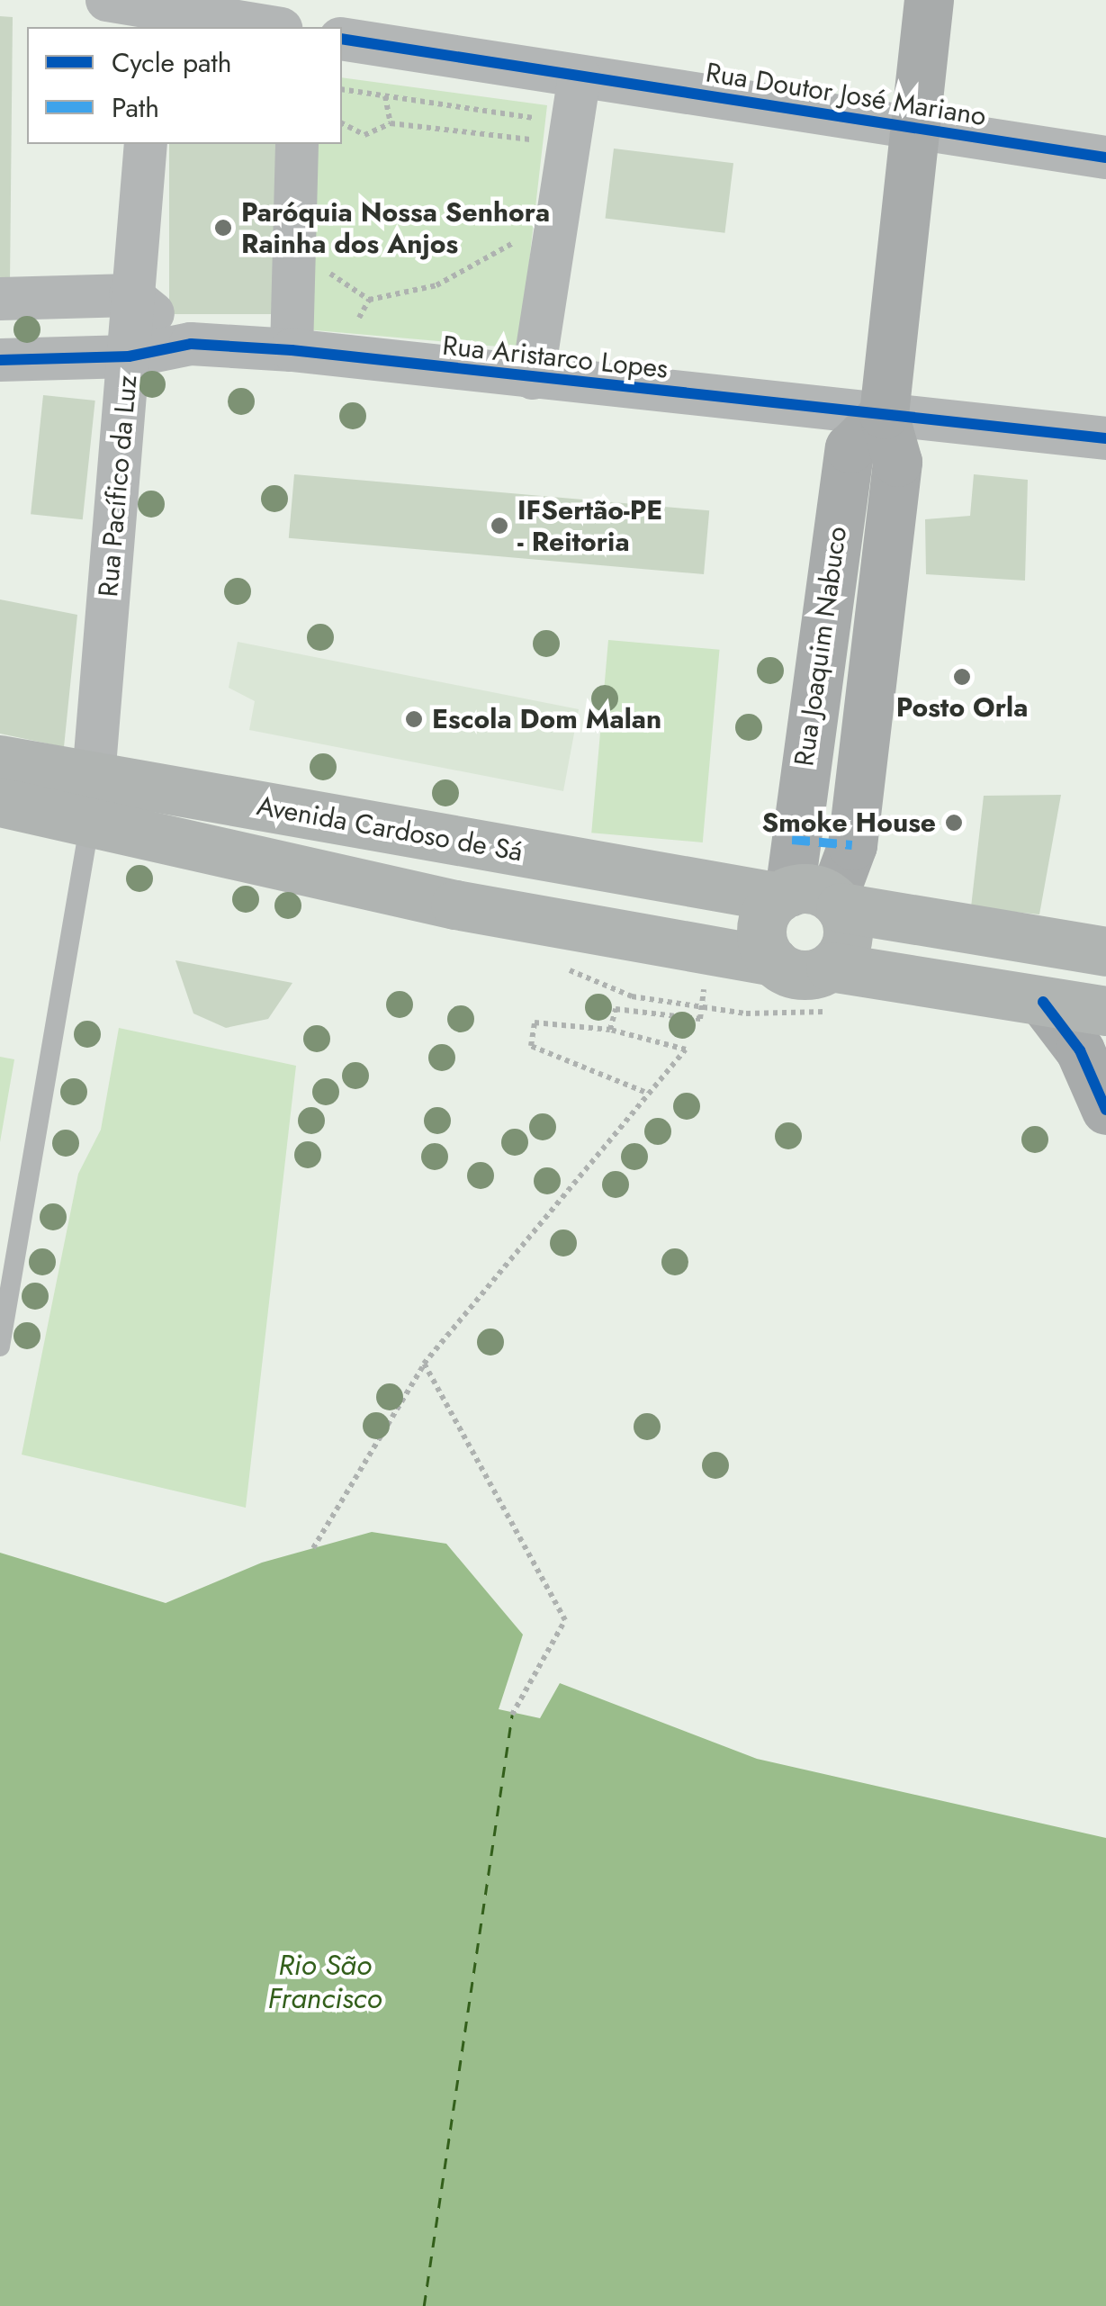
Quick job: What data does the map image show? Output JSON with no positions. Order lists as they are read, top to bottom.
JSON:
{
  "streets": {
    "highway": ["Avenida Cardoso de Sá"],
    "main road": ["Rua Joaquim Nabuco"],
    "street": ["Rua Doutor José Mariano", "Rua Aristarco Lopes", "Rua Pacífico da Luz"]
  },
  "crossings": [
    ["Rua Doutor José Mariano", "Rua Joaquim Nabuco"],
    ["Rua Aristarco Lopes", "Rua Pacífico da Luz"],
    ["Rua Aristarco Lopes", "Rua Joaquim Nabuco"],
    ["Rua Pacífico da Luz", "Avenida Cardoso de Sá"],
    ["Rua Joaquim Nabuco", "Avenida Cardoso de Sá"]
  ],
  "water": ["Rio São Francisco"],
  "places": [
    "Paróquia Nossa Senhora Rainha dos Anjos",
    "IFSertão-PE - Reitoria",
    "Posto Orla",
    "Escola Dom Malan",
    "Smoke House"
  ],
  "legend": ["Cycle path", "Path"]
}
